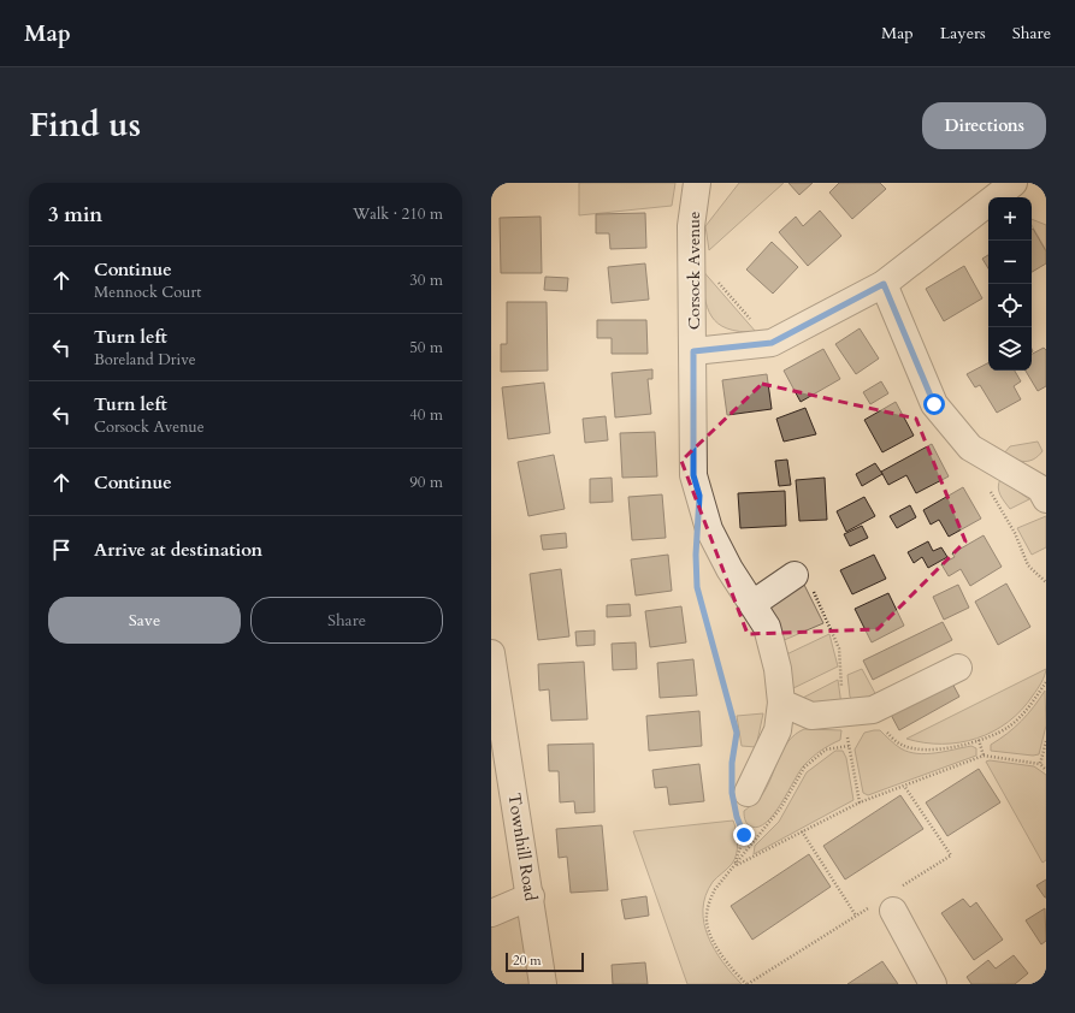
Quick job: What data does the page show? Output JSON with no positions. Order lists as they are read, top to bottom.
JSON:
{
  "streets": {
    "street": ["Corsock Avenue", "Townhill Road"]
  },
  "scale_bar": "20 m",
  "page": {
    "header": "Map",
    "nav": ["Map", "Layers", "Share"],
    "title": "Find us",
    "buttons": [
      "Directions",
      ["Save", "Share"]
    ],
    "heading": ["3 min", "Walk · 210 m"],
    "map_buttons": ["+", "−"],
    "list": [
      ["Continue", "Mennock Court", "30 m"],
      ["Turn left", "Boreland Drive", "50 m"],
      ["Turn left", "Corsock Avenue", "40 m"],
      ["Continue", "90 m"],
      "Arrive at destination"
    ],
    "scale": "20 m"
  }
}
